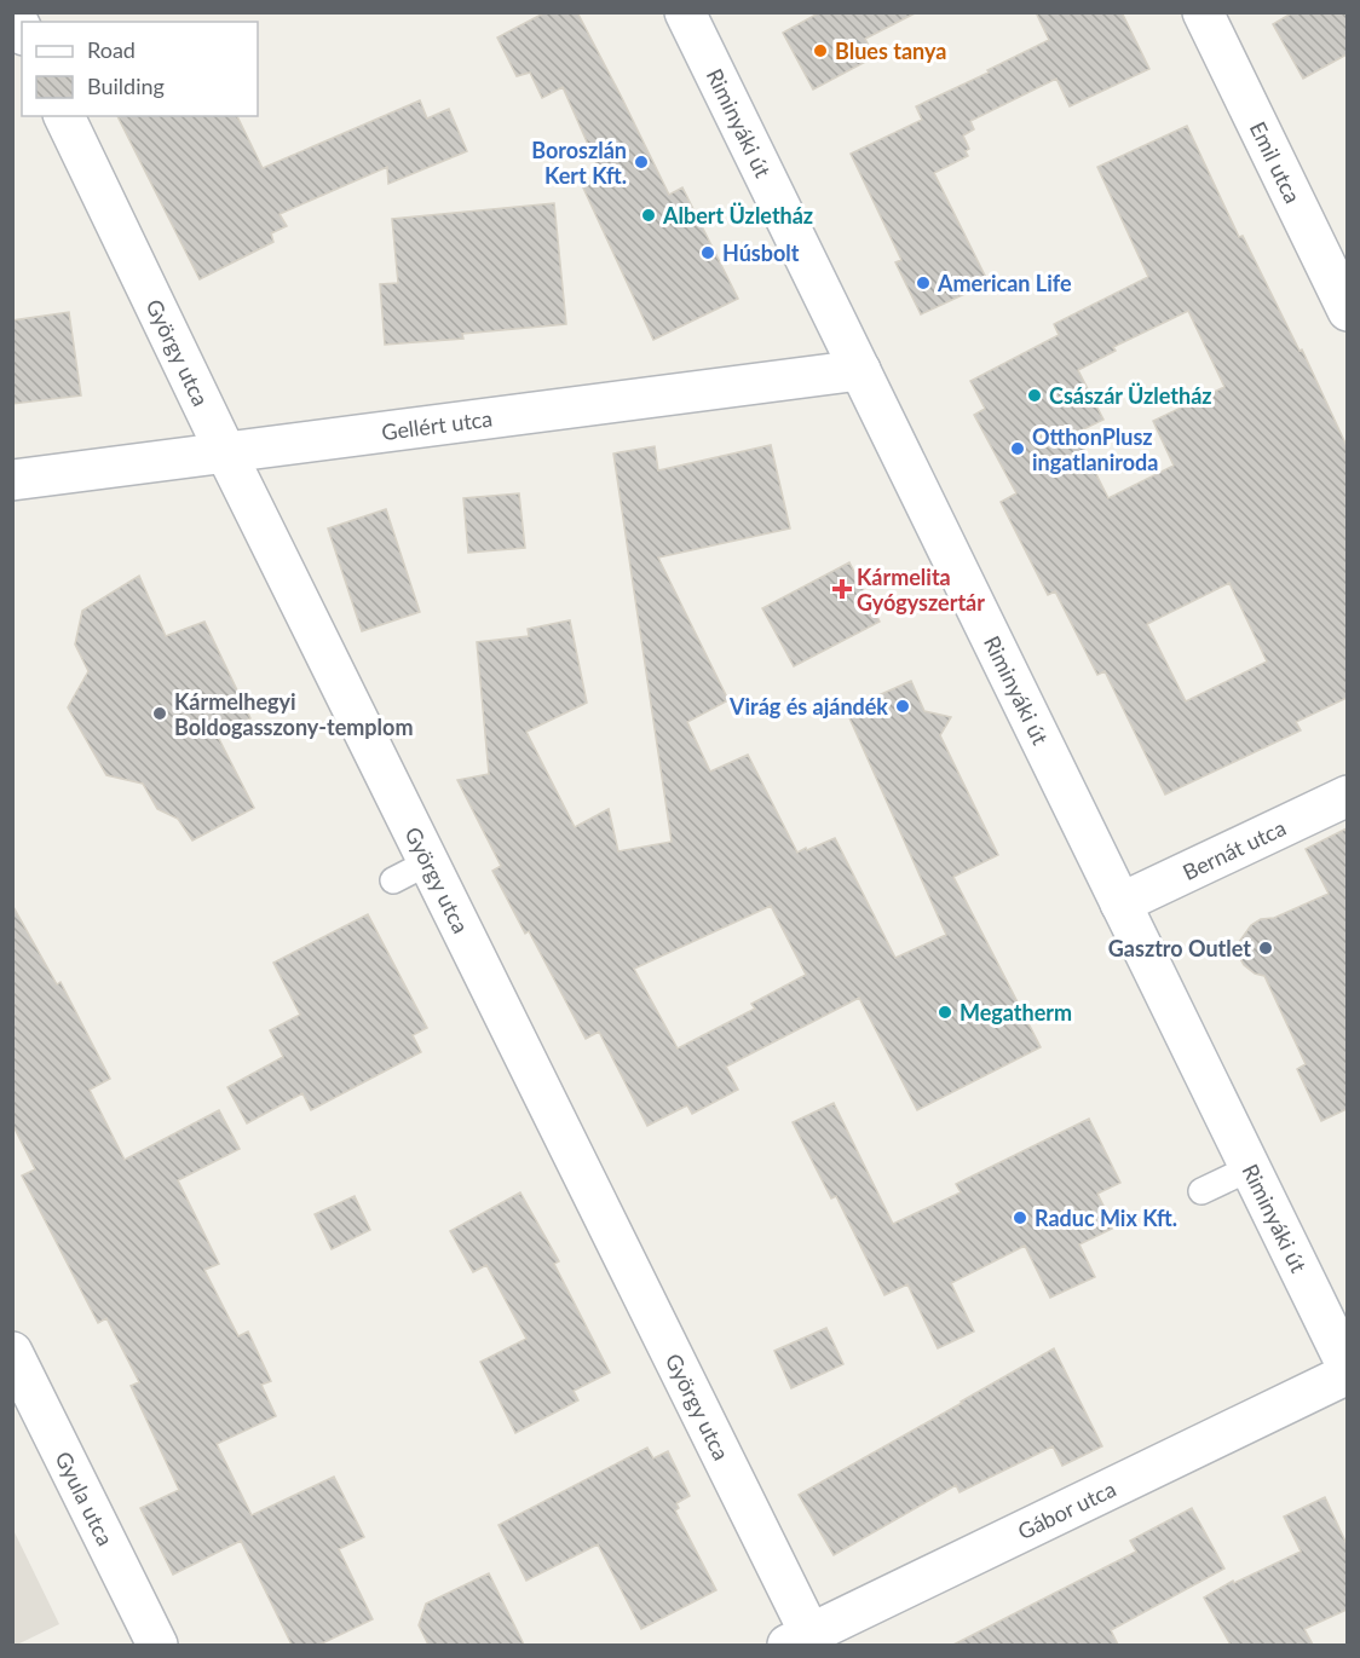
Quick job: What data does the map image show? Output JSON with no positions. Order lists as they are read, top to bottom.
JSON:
{
  "streets": {
    "street": [
      "Riminyáki út",
      "Emil utca",
      "György utca",
      "Gellért utca",
      "Bernát utca",
      "Gyula utca",
      "Gábor utca"
    ]
  },
  "crossings": [
    ["Riminyáki út", "Gellért utca"],
    ["Riminyáki út", "Bernát utca"],
    ["Riminyáki út", "Gábor utca"],
    ["György utca", "Gellért utca"],
    ["György utca", "Gábor utca"]
  ],
  "places": {
    "other": [
      "Blues tanya",
      "Boroszlán Kert Kft.",
      "Albert Üzletház",
      "Húsbolt",
      "American Life",
      "Császár Üzletház",
      "OtthonPlusz ingatlaniroda",
      "Virág és ajándék",
      "Kármelhegyi Boldogasszony-templom",
      "Gasztro Outlet",
      "Megatherm",
      "Raduc Mix Kft."
    ],
    "health": ["Kármelita Gyógyszertár"]
  },
  "legend": ["Road", "Building"]
}
